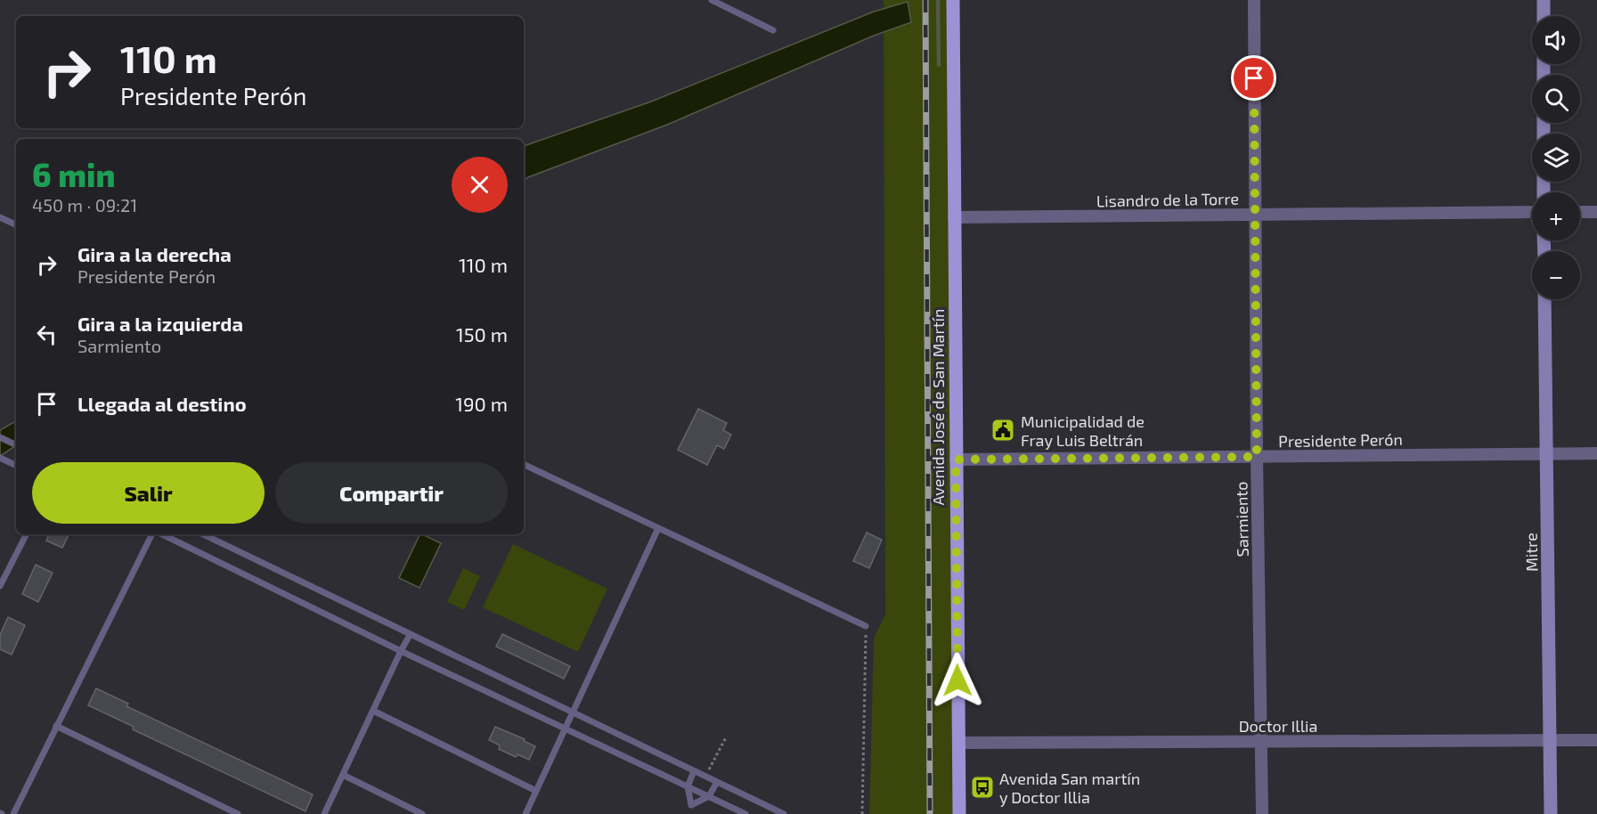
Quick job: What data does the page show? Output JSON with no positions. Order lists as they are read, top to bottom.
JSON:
{
  "streets": {
    "main road": ["Avenida José de San Martín"],
    "street": [
      "Lisandro de la Torre",
      "Presidente Perón",
      "Sarmiento",
      "Mitre",
      "Doctor Illia"
    ]
  },
  "crossings": [
    ["Lisandro de la Torre", "Avenida José de San Martín"],
    ["Lisandro de la Torre", "Sarmiento"],
    ["Avenida José de San Martín", "Presidente Perón"],
    ["Avenida José de San Martín", "Doctor Illia"],
    ["Presidente Perón", "Sarmiento"],
    ["Presidente Perón", "Mitre"],
    ["Sarmiento", "Doctor Illia"],
    ["Mitre", "Doctor Illia"]
  ],
  "places": {
    "public building": ["Municipalidad de Fray Luis Beltrán"],
    "bus stop": ["Avenida San martín y Doctor Illia"]
  },
  "page": {
    "map_buttons": ["+", "−"],
    "turn": ["110 m", "Presidente Perón"],
    "heading": ["6 min", "450 m · 09:21"],
    "list": [
      {
        "name": "Gira a la derecha",
        "note": "Presidente Perón",
        "value": "110 m"
      },
      {
        "name": "Gira a la izquierda",
        "note": "Sarmiento",
        "value": "150 m"
      },
      {
        "name": "Llegada al destino",
        "value": "190 m"
      }
    ],
    "buttons": ["Salir", "Compartir"]
  }
}
